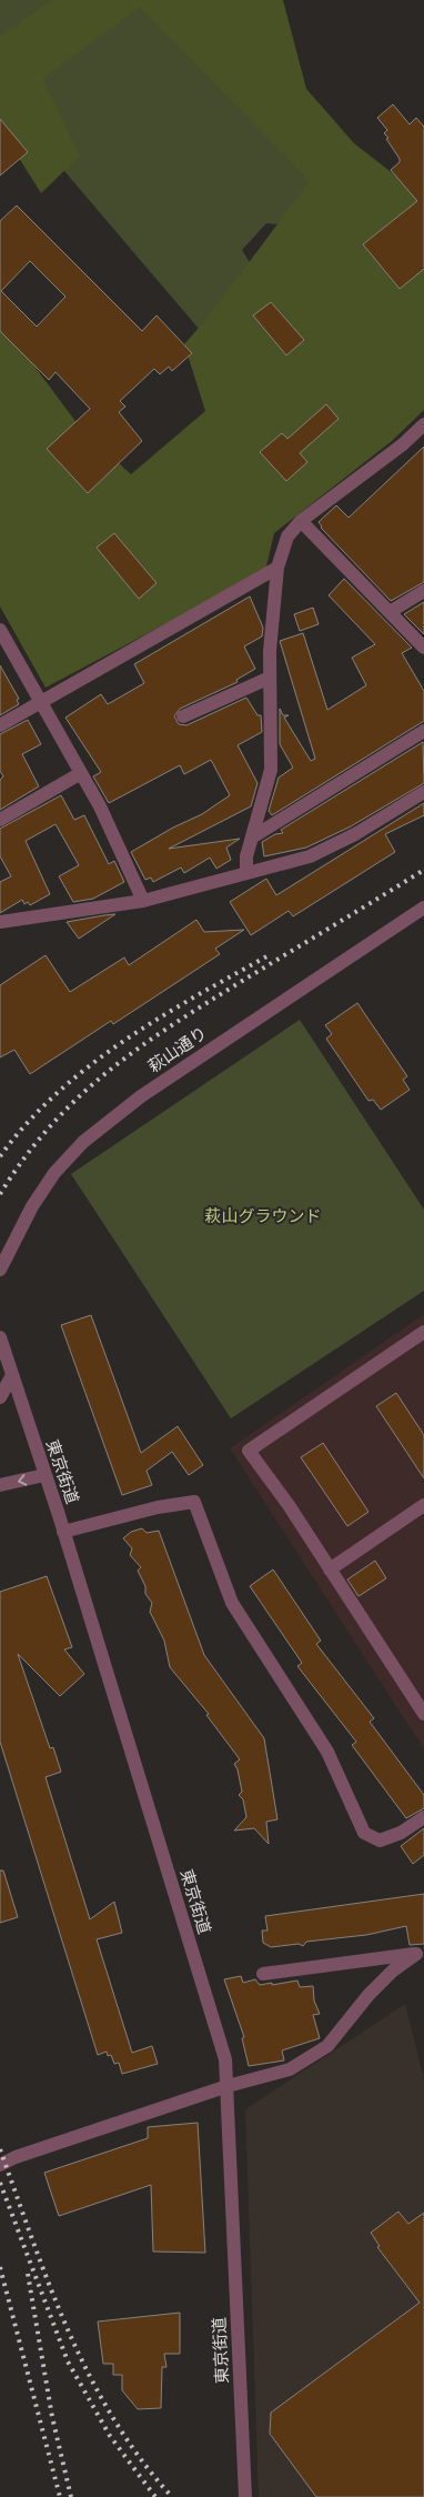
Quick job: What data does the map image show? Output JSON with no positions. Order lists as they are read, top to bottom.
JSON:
{
  "streets": {
    "street": ["萩山通り", "東京街道"]
  },
  "parks": ["萩山グラウンド"]
}
